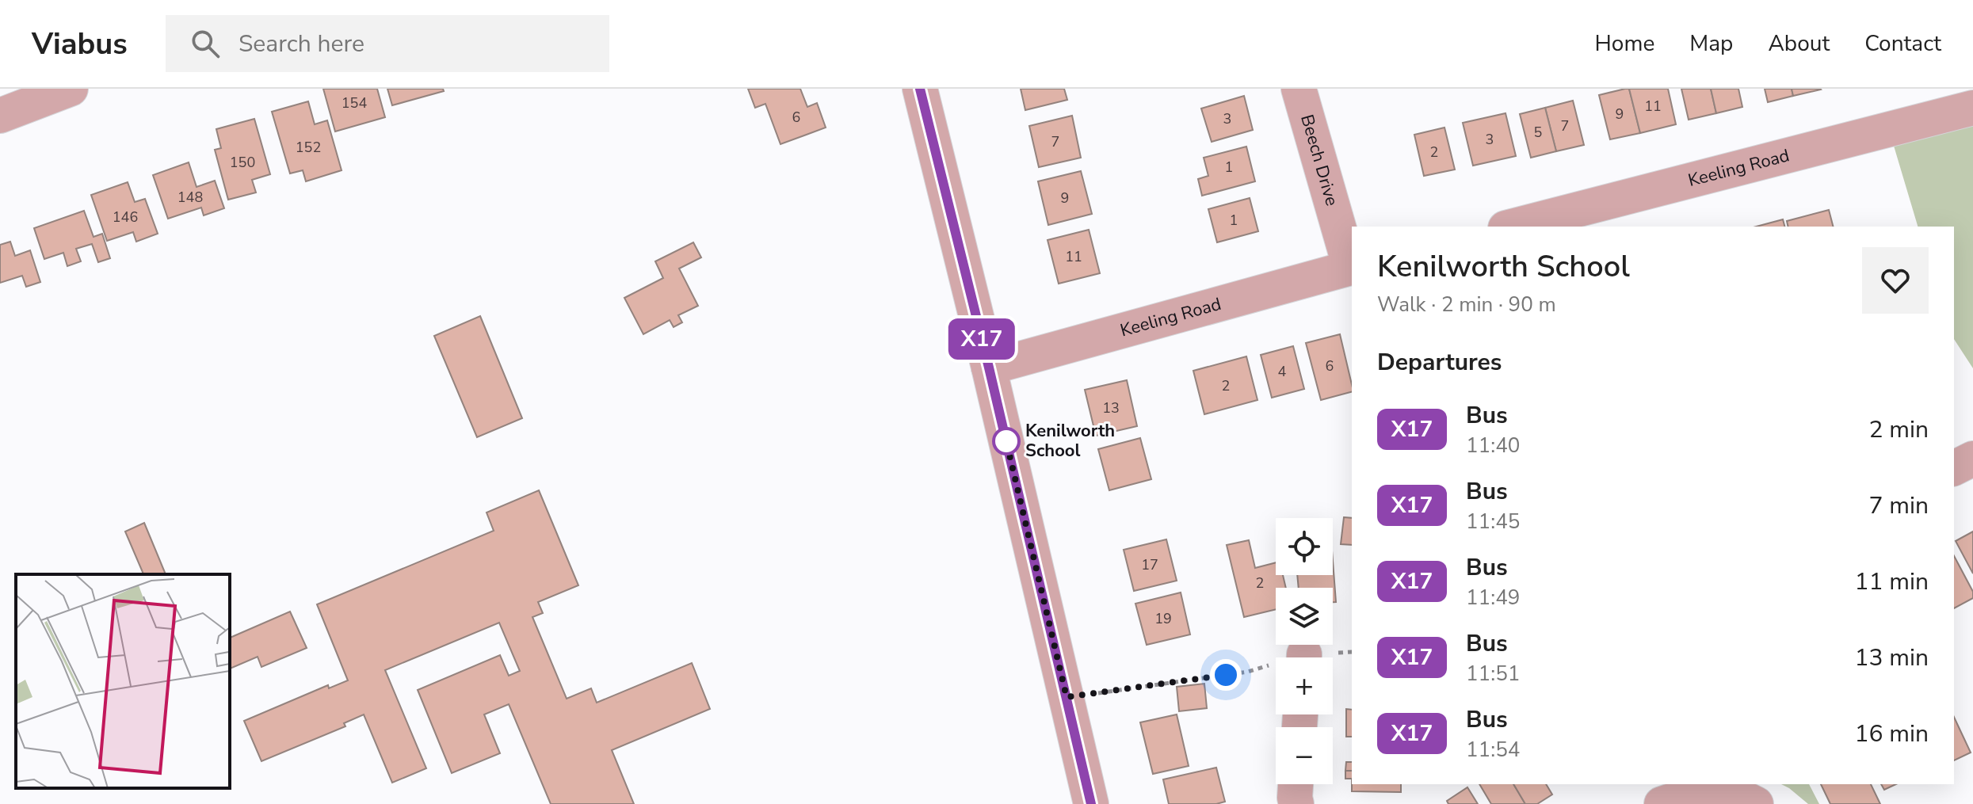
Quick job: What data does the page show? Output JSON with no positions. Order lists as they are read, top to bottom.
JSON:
{
  "streets": {
    "street": ["Beech Drive", "Keeling Road"]
  },
  "crossings": [
    ["Beech Drive", "Keeling Road"]
  ],
  "places": ["Kenilworth School"],
  "lines": ["bus line X17"],
  "house_numbers": [
    "154",
    "11",
    "9",
    "6",
    "3",
    "7",
    "5",
    "3",
    "7",
    "152",
    "2",
    "150",
    "1",
    "148",
    "9",
    "146",
    "1",
    "11",
    "6",
    "4",
    "2",
    "13",
    "17",
    "2",
    "19"
  ],
  "page": {
    "header": "Viabus",
    "search": "Search here",
    "nav": [
      "Home",
      "Map",
      "About",
      "Contact"
    ],
    "on_map": "X17",
    "heading": [
      ["Kenilworth School", "Walk · 2 min · 90 m"],
      "Departures"
    ],
    "list": [
      {
        "mark": "X17",
        "name": "Bus",
        "note": "11:40",
        "value": "2 min"
      },
      {
        "mark": "X17",
        "name": "Bus",
        "note": "11:45",
        "value": "7 min"
      },
      {
        "mark": "X17",
        "name": "Bus",
        "note": "11:49",
        "value": "11 min"
      },
      {
        "mark": "X17",
        "name": "Bus",
        "note": "11:51",
        "value": "13 min"
      },
      {
        "mark": "X17",
        "name": "Bus",
        "note": "11:54",
        "value": "16 min"
      }
    ],
    "map_buttons": ["+", "−"]
  }
}
